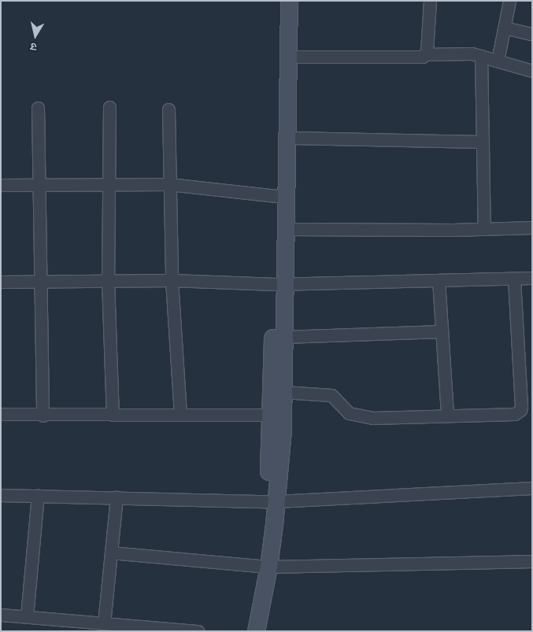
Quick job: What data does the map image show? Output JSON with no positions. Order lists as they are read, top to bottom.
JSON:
{
  "north": "bottom"
}
